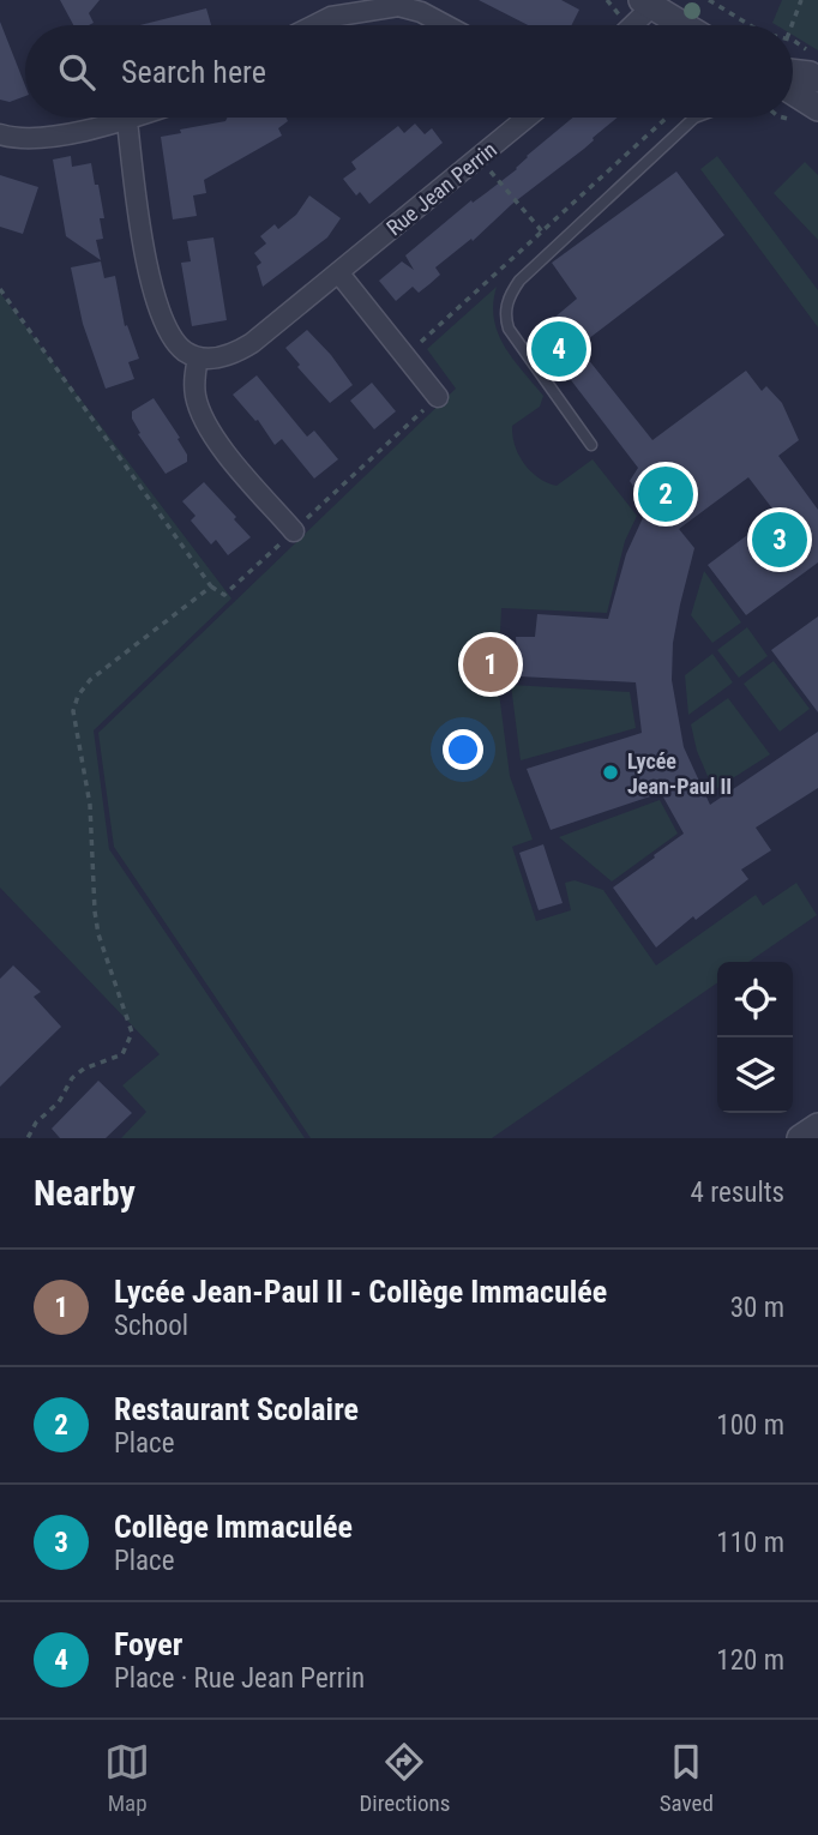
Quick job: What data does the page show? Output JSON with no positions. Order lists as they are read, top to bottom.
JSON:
{
  "streets": {
    "street": ["Rue Jean Perrin"]
  },
  "places": ["Lycée Jean-Paul II"],
  "page": {
    "search": "Search here",
    "pins": [
      "4",
      "2",
      "3",
      "1"
    ],
    "heading": ["Nearby", "4 results"],
    "list": [
      {
        "mark": "1",
        "name": "Lycée Jean-Paul II - Collège Immaculée",
        "note": "School",
        "value": "30 m"
      },
      {
        "mark": "2",
        "name": "Restaurant Scolaire",
        "note": "Place",
        "value": "100 m"
      },
      {
        "mark": "3",
        "name": "Collège Immaculée",
        "note": "Place",
        "value": "110 m"
      },
      {
        "mark": "4",
        "name": "Foyer",
        "note": "Place · Rue Jean Perrin",
        "value": "120 m"
      }
    ],
    "nav": ["Map", "Directions", "Saved"]
  }
}
